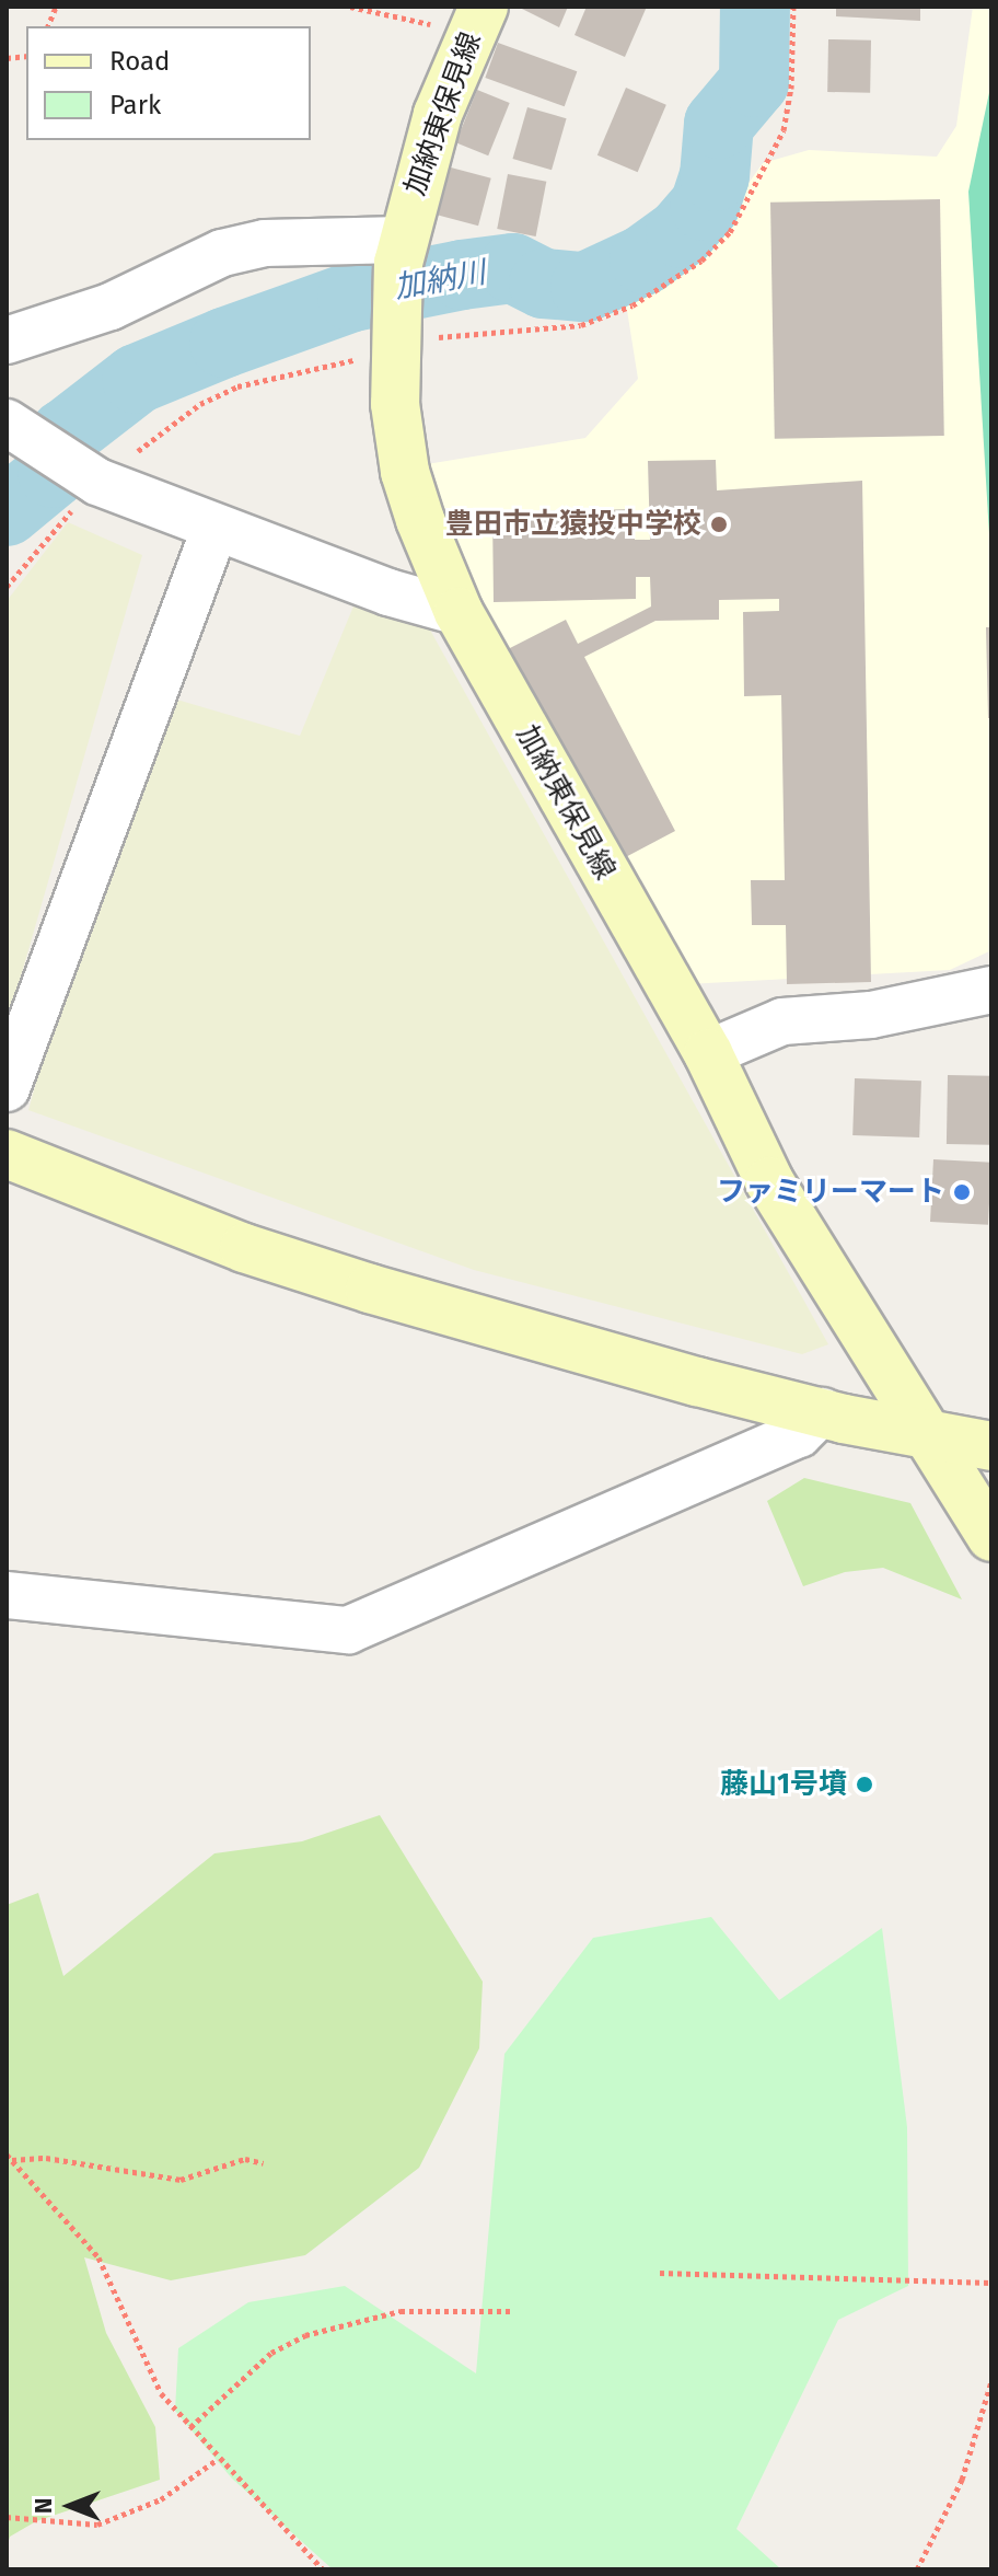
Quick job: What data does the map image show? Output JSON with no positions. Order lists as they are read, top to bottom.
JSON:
{
  "streets": {
    "main road": ["加納東保見線"]
  },
  "water": ["加納川"],
  "places": ["豊田市立猿投中学校", "ファミリーマート", "藤山1号墳"],
  "legend": ["Road", "Park"],
  "north": "left"
}
